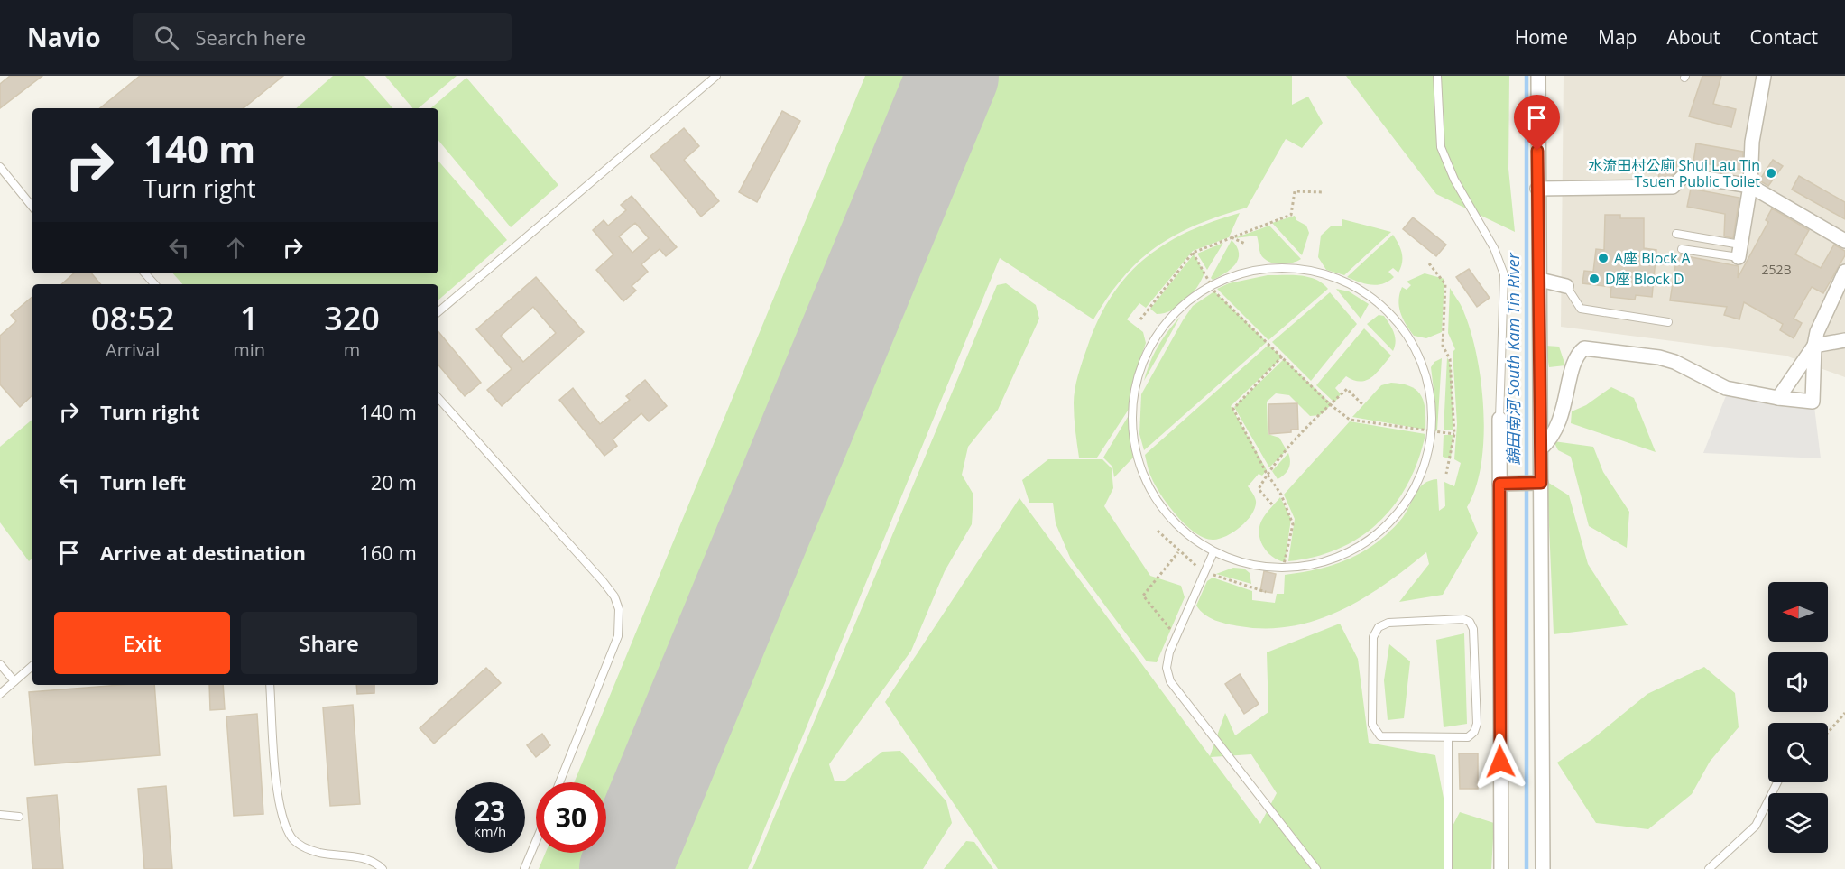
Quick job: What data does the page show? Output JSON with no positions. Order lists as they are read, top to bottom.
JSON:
{
  "water": ["錦田南河 South Kam Tin River"],
  "places": ["水流田村公廁 Shui Lau Tin Tsuen Public Toilet", "A座 Block A", "D座 Block D"],
  "house_numbers": ["252B"],
  "north": "left",
  "page": {
    "header": "Navio",
    "search": "Search here",
    "nav": [
      "Home",
      "Map",
      "About",
      "Contact"
    ],
    "turn": ["140 m", "Turn right"],
    "eta": [
      "08:52",
      "Arrival",
      "1",
      "min",
      "320",
      "m"
    ],
    "list": [
      {
        "name": "Turn right",
        "value": "140 m"
      },
      {
        "name": "Turn left",
        "value": "20 m"
      },
      {
        "name": "Arrive at destination",
        "value": "160 m"
      }
    ],
    "buttons": ["Exit", "Share"],
    "speed": "23 km/h",
    "limit": "30"
  }
}
